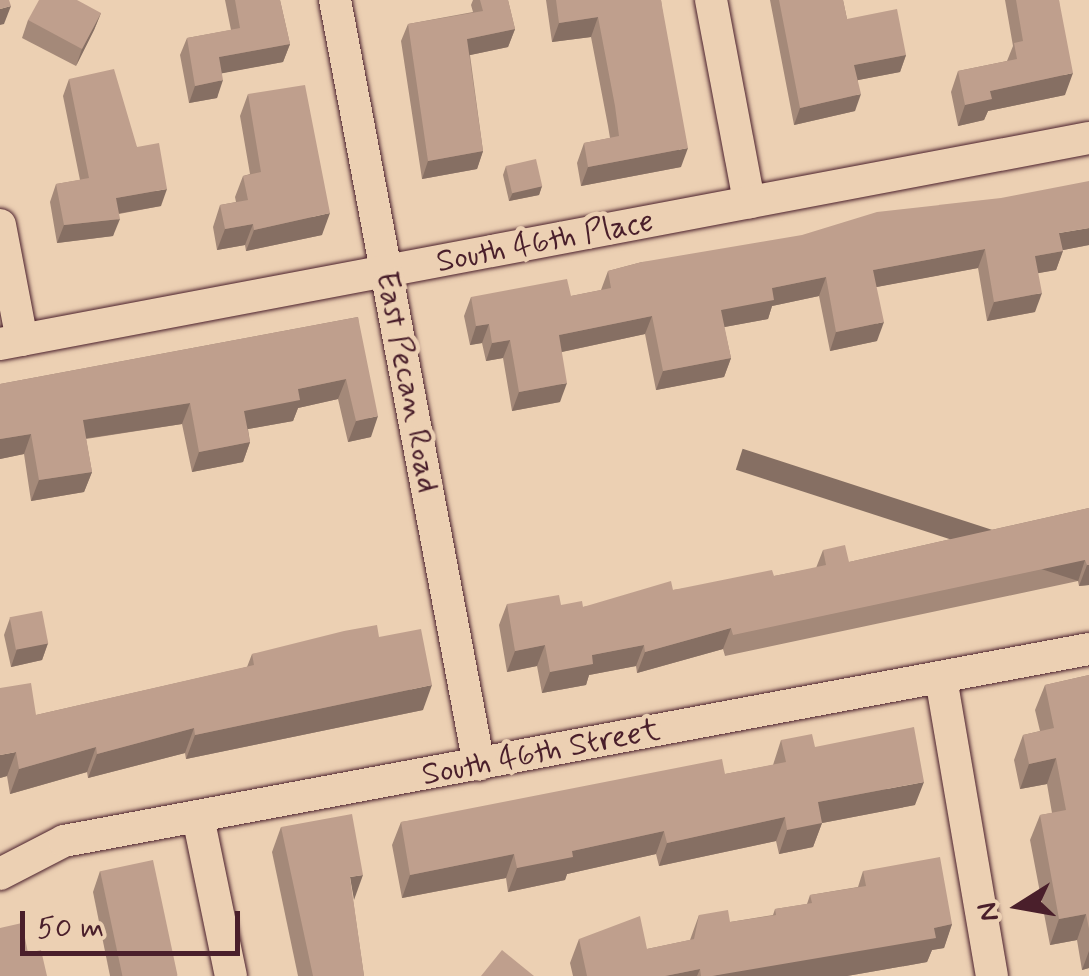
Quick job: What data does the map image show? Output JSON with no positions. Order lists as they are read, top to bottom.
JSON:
{
  "streets": {
    "street": ["South 46th Place", "East Pecan Road", "South 46th Street"]
  },
  "crossings": [
    ["South 46th Place", "East Pecan Road"],
    ["East Pecan Road", "South 46th Street"]
  ],
  "scale_bar": "50 m",
  "north": "left"
}
